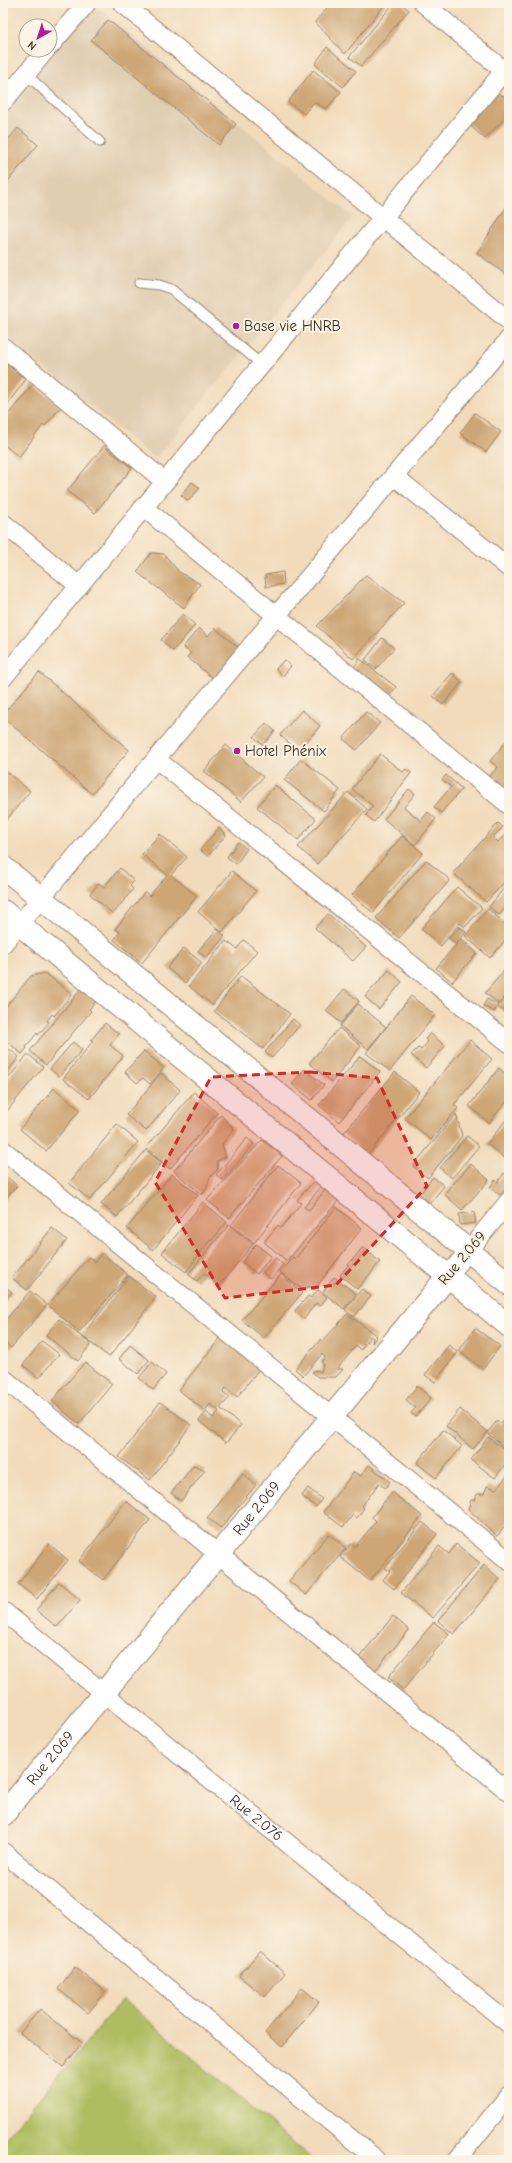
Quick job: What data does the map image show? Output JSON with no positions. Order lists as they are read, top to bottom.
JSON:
{
  "streets": {
    "street": ["Rue 2.069", "Rue 2.076"]
  },
  "crossings": [
    ["Rue 2.069", "Rue 2.076"]
  ],
  "places": ["Base vie HNRB", "Hotel Phénix"],
  "north": "bottom left"
}
